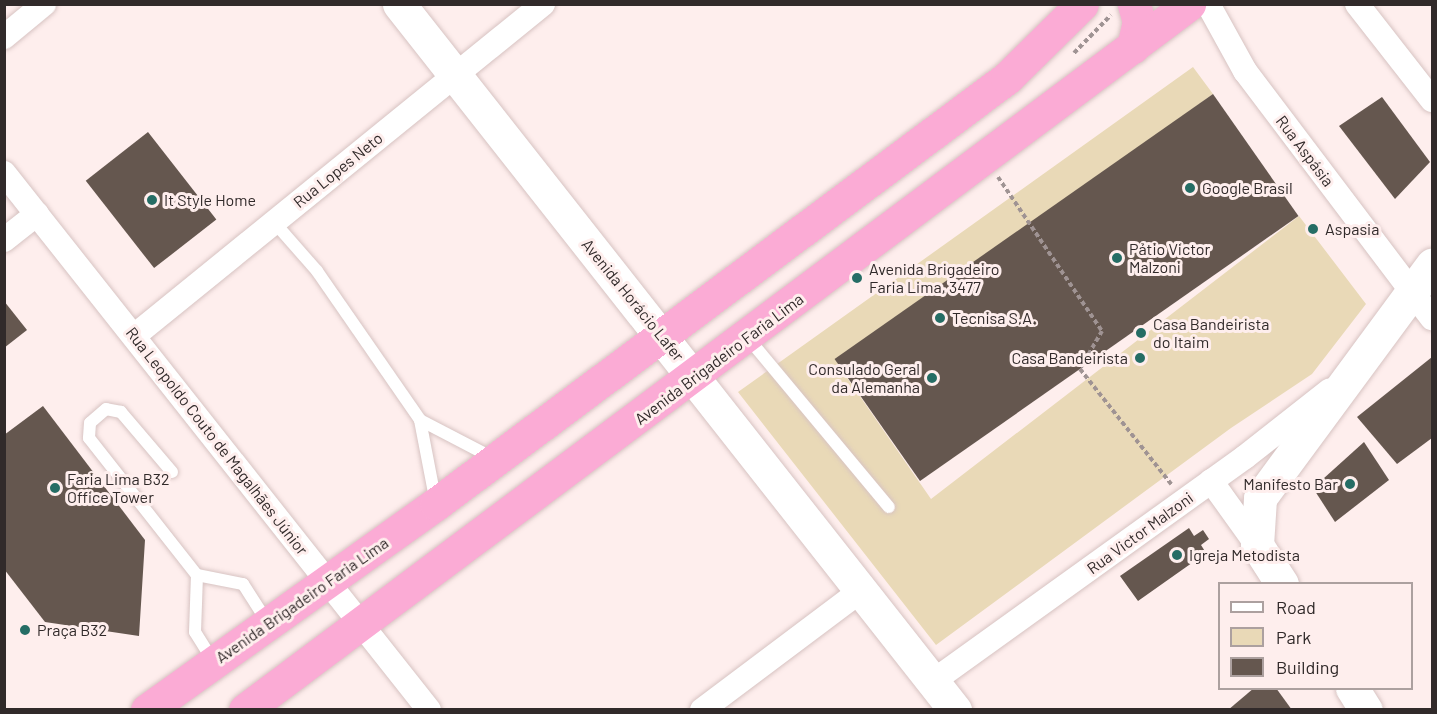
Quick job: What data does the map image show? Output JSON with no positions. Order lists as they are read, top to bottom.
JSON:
{
  "streets": {
    "highway": ["Avenida Brigadeiro Faria Lima"],
    "street": [
      "Rua Aspásia",
      "Rua Lopes Neto",
      "Avenida Horácio Lafer",
      "Rua Leopoldo Couto de Magalhães Júnior",
      "Rua Victor Malzoni"
    ]
  },
  "crossings": [
    ["Rua Aspásia", "Rua Victor Malzoni"],
    ["Rua Lopes Neto", "Avenida Horácio Lafer"],
    ["Rua Lopes Neto", "Rua Leopoldo Couto de Magalhães Júnior"],
    ["Avenida Horácio Lafer", "Avenida Brigadeiro Faria Lima"],
    ["Avenida Horácio Lafer", "Rua Victor Malzoni"],
    ["Avenida Brigadeiro Faria Lima", "Rua Leopoldo Couto de Magalhães Júnior"]
  ],
  "places": [
    "Google Brasil",
    "It Style Home",
    "Aspasia",
    "Pátio Victor Malzoni",
    "Avenida Brigadeiro Faria Lima, 3477",
    "Tecnisa S.A.",
    "Casa Bandeirista do Itaim",
    "Casa Bandeirista",
    "Consulado Geral da Alemanha",
    "Manifesto Bar",
    "Faria Lima B32 Office Tower",
    "Igreja Metodista",
    "Praça B32"
  ],
  "legend": ["Road", "Park", "Building"]
}
